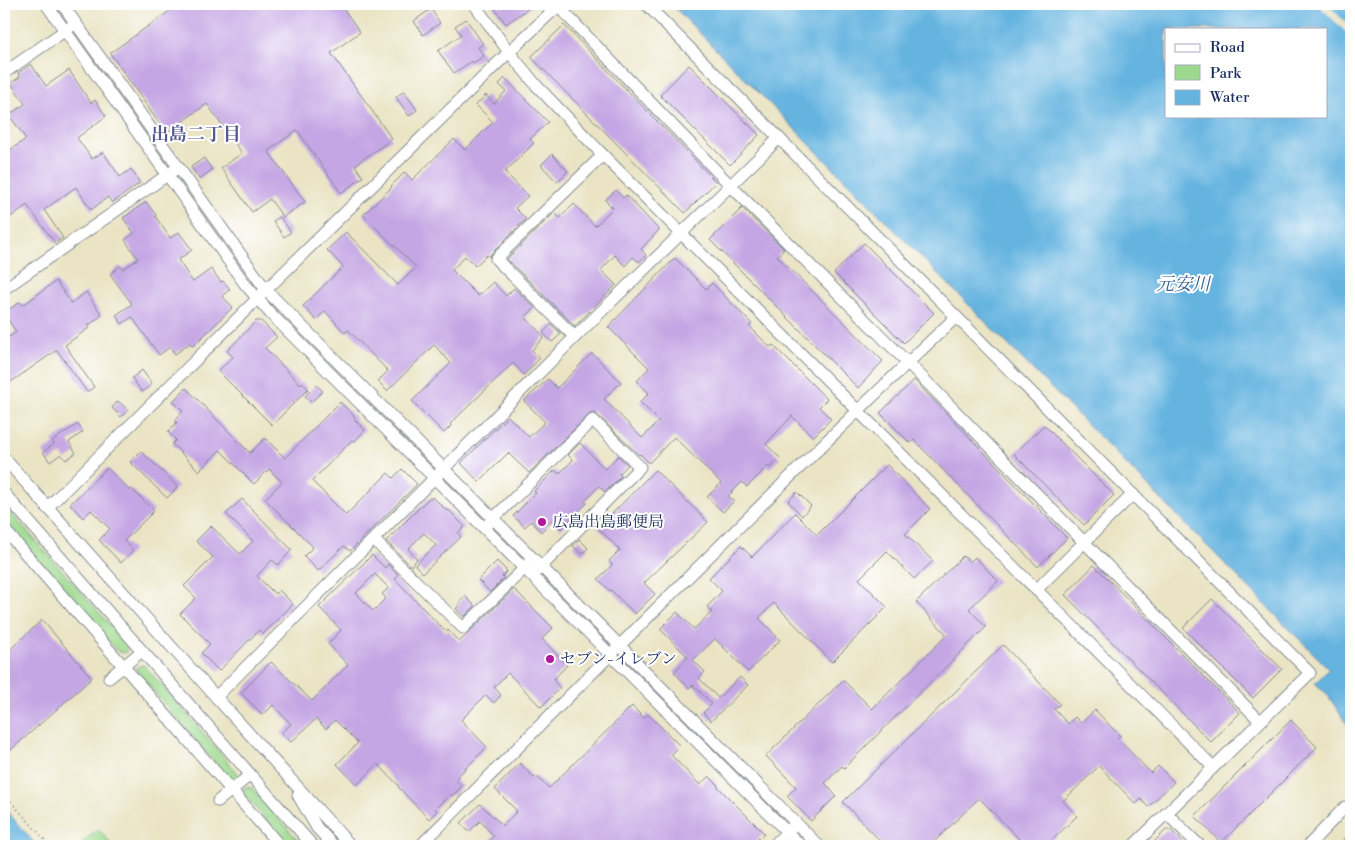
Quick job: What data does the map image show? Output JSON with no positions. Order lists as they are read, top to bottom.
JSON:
{
  "districts": ["出島二丁目"],
  "water": ["元安川"],
  "places": ["広島出島郵便局", "セブン-イレブン"],
  "legend": ["Road", "Park", "Water"]
}
